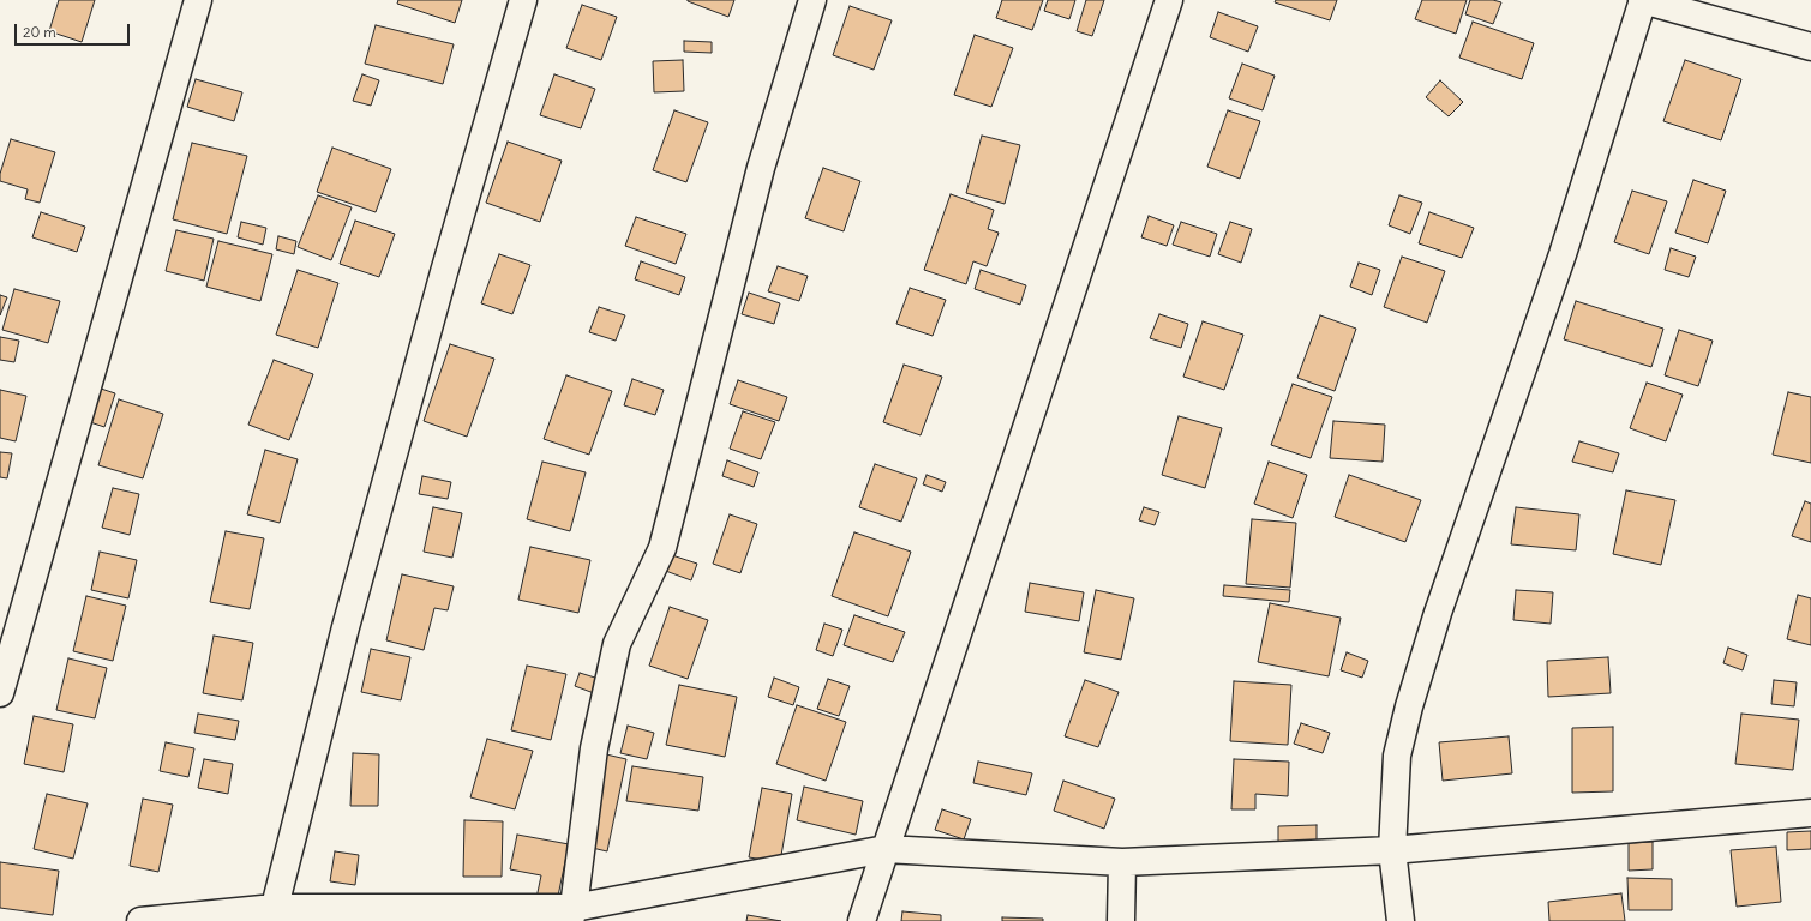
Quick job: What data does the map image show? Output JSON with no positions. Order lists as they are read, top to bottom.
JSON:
{
  "scale_bar": "20 m"
}
